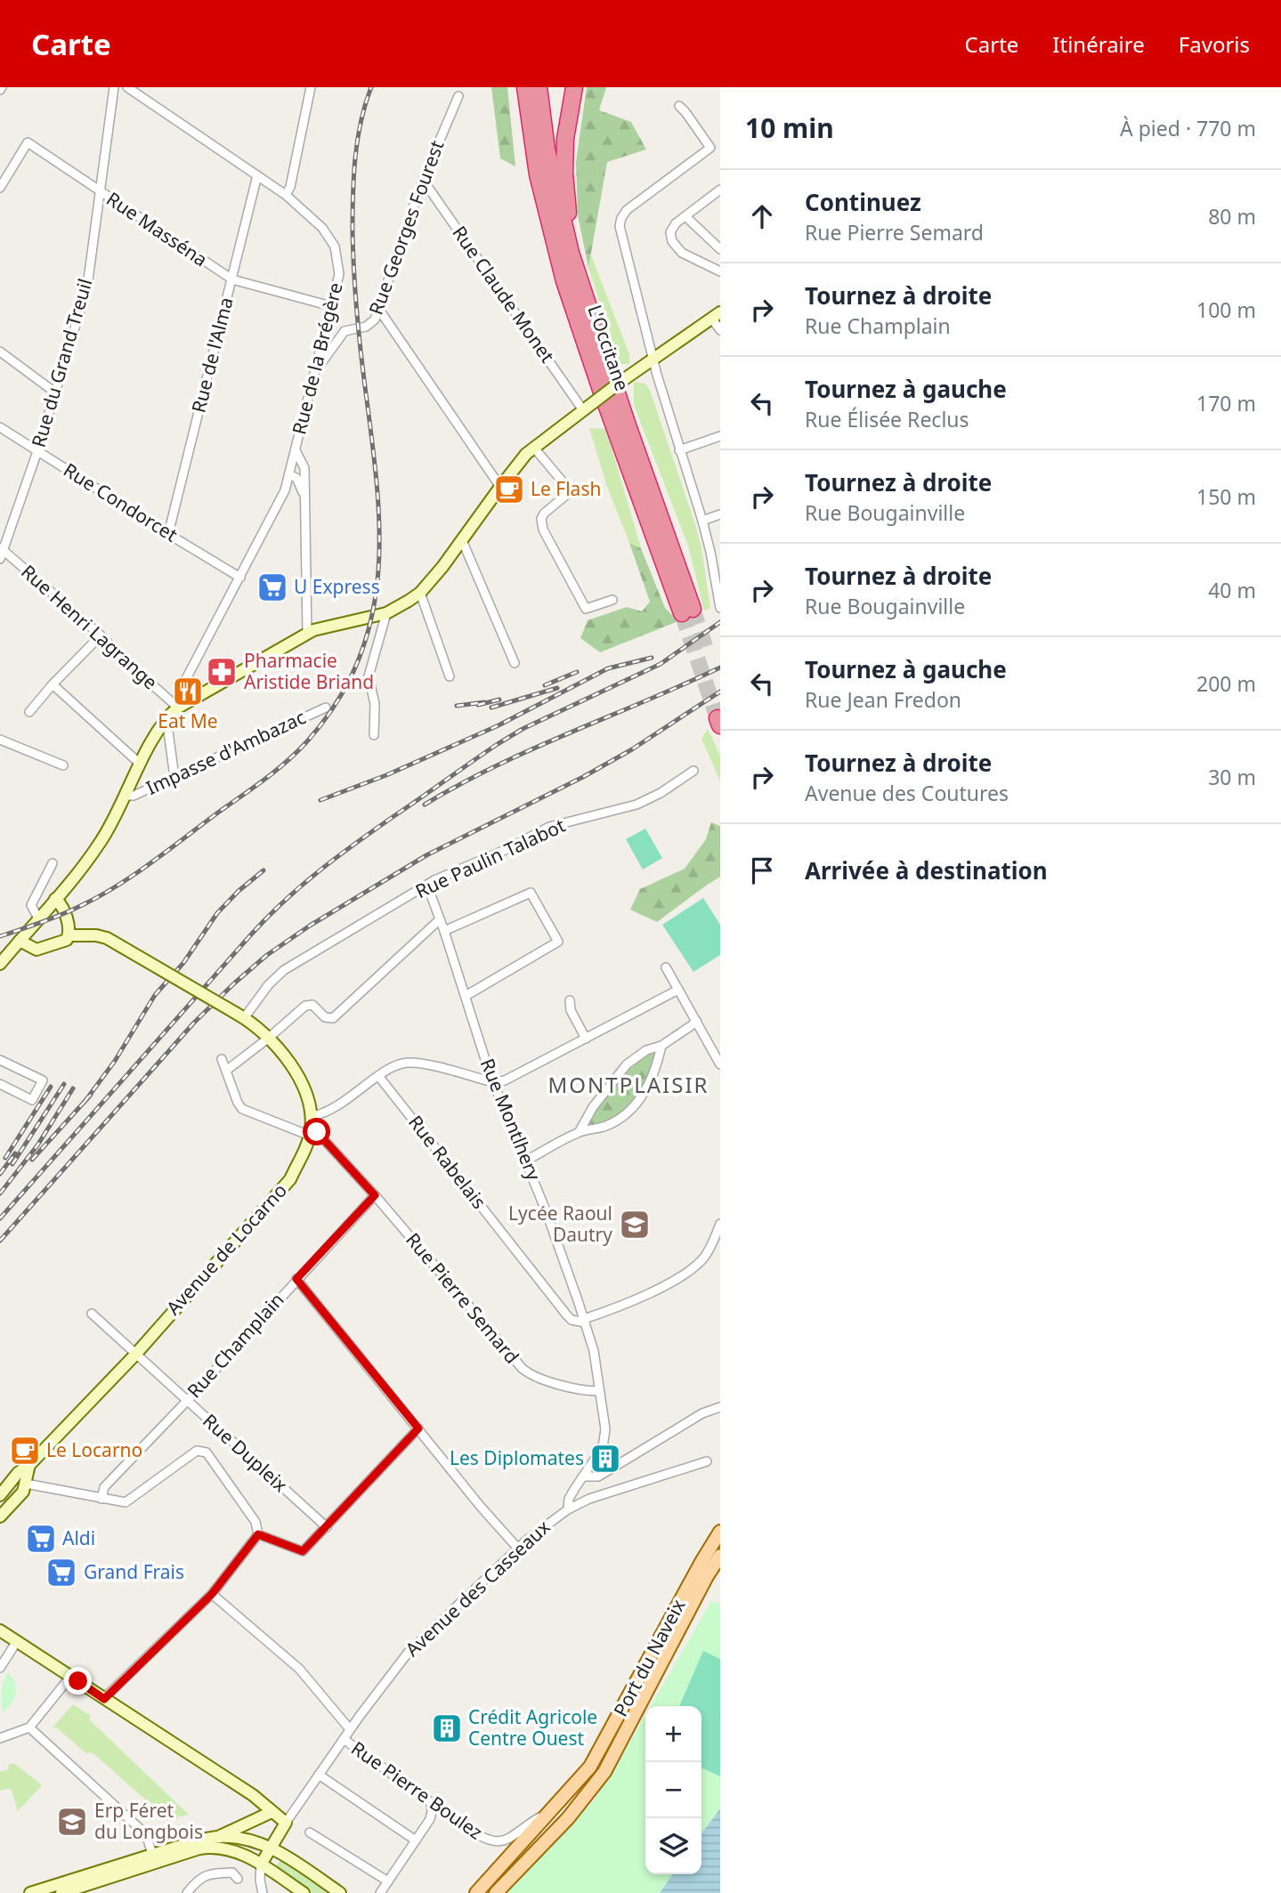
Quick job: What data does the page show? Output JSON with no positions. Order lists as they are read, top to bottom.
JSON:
{
  "streets": {
    "highway": ["L'Occitane"],
    "main road": ["Port du Naveix"],
    "street": [
      "Rue Georges Fourest",
      "Rue Masséna",
      "Rue Claude Monet",
      "Rue de l'Alma",
      "Rue de la Brégère",
      "Rue du Grand Treuil",
      "Rue Condorcet",
      "Rue Henri Lagrange",
      "Impasse d'Ambazac",
      "Rue Paulin Talabot",
      "Rue Montlhery",
      "Rue Rabelais",
      "Avenue de Locarno",
      "Rue Pierre Semard",
      "Rue Champlain",
      "Rue Dupleix",
      "Avenue des Casseaux",
      "Rue Pierre Boulez"
    ]
  },
  "crossings": [
    ["Rue Georges Fourest", "Rue Claude Monet"],
    ["Rue Georges Fourest", "Rue de la Brégère"],
    ["Rue Masséna", "Rue de l'Alma"],
    ["Rue Masséna", "Rue de la Brégère"],
    ["Rue Masséna", "Rue du Grand Treuil"],
    ["Rue de l'Alma", "Rue de la Brégère"],
    ["Rue de l'Alma", "Rue Condorcet"],
    ["Rue de la Brégère", "Rue Condorcet"],
    ["Rue de la Brégère", "Rue Henri Lagrange"],
    ["Rue du Grand Treuil", "Rue Condorcet"],
    ["Rue du Grand Treuil", "Rue Henri Lagrange"],
    ["Rue Paulin Talabot", "Rue Montlhery"],
    ["Rue Paulin Talabot", "Avenue de Locarno"],
    ["Rue Montlhery", "Rue Rabelais"],
    ["Rue Montlhery", "Rue Pierre Semard"],
    ["Avenue de Locarno", "Rue Pierre Semard"],
    ["Avenue de Locarno", "Rue Dupleix"],
    ["Rue Pierre Semard", "Rue Champlain"],
    ["Rue Champlain", "Rue Dupleix"],
    ["Avenue des Casseaux", "Rue Pierre Boulez"],
    ["Port du Naveix", "Rue Pierre Boulez"]
  ],
  "districts": ["MONTPLAISIR"],
  "places": {
    "cafe": ["Le Flash", "Le Locarno"],
    "supermarket": ["U Express", "Aldi", "Grand Frais"],
    "pharmacy": ["Pharmacie Aristide Briand"],
    "restaurant": ["Eat Me"],
    "school or university": ["Lycée Raoul Dautry", "Erp Féret du Longbois"],
    "building": ["Les Diplomates", "Crédit Agricole Centre Ouest"]
  },
  "page": {
    "header": "Carte",
    "nav": ["Carte", "Itinéraire", "Favoris"],
    "heading": ["10 min", "À pied · 770 m"],
    "list": [
      ["Continuez", "Rue Pierre Semard", "80 m"],
      ["Tournez à droite", "Rue Champlain", "100 m"],
      ["Tournez à gauche", "Rue Élisée Reclus", "170 m"],
      ["Tournez à droite", "Rue Bougainville", "150 m"],
      ["Tournez à droite", "Rue Bougainville", "40 m"],
      ["Tournez à gauche", "Rue Jean Fredon", "200 m"],
      ["Tournez à droite", "Avenue des Coutures", "30 m"],
      "Arrivée à destination"
    ],
    "map_buttons": ["+", "−"]
  }
}
